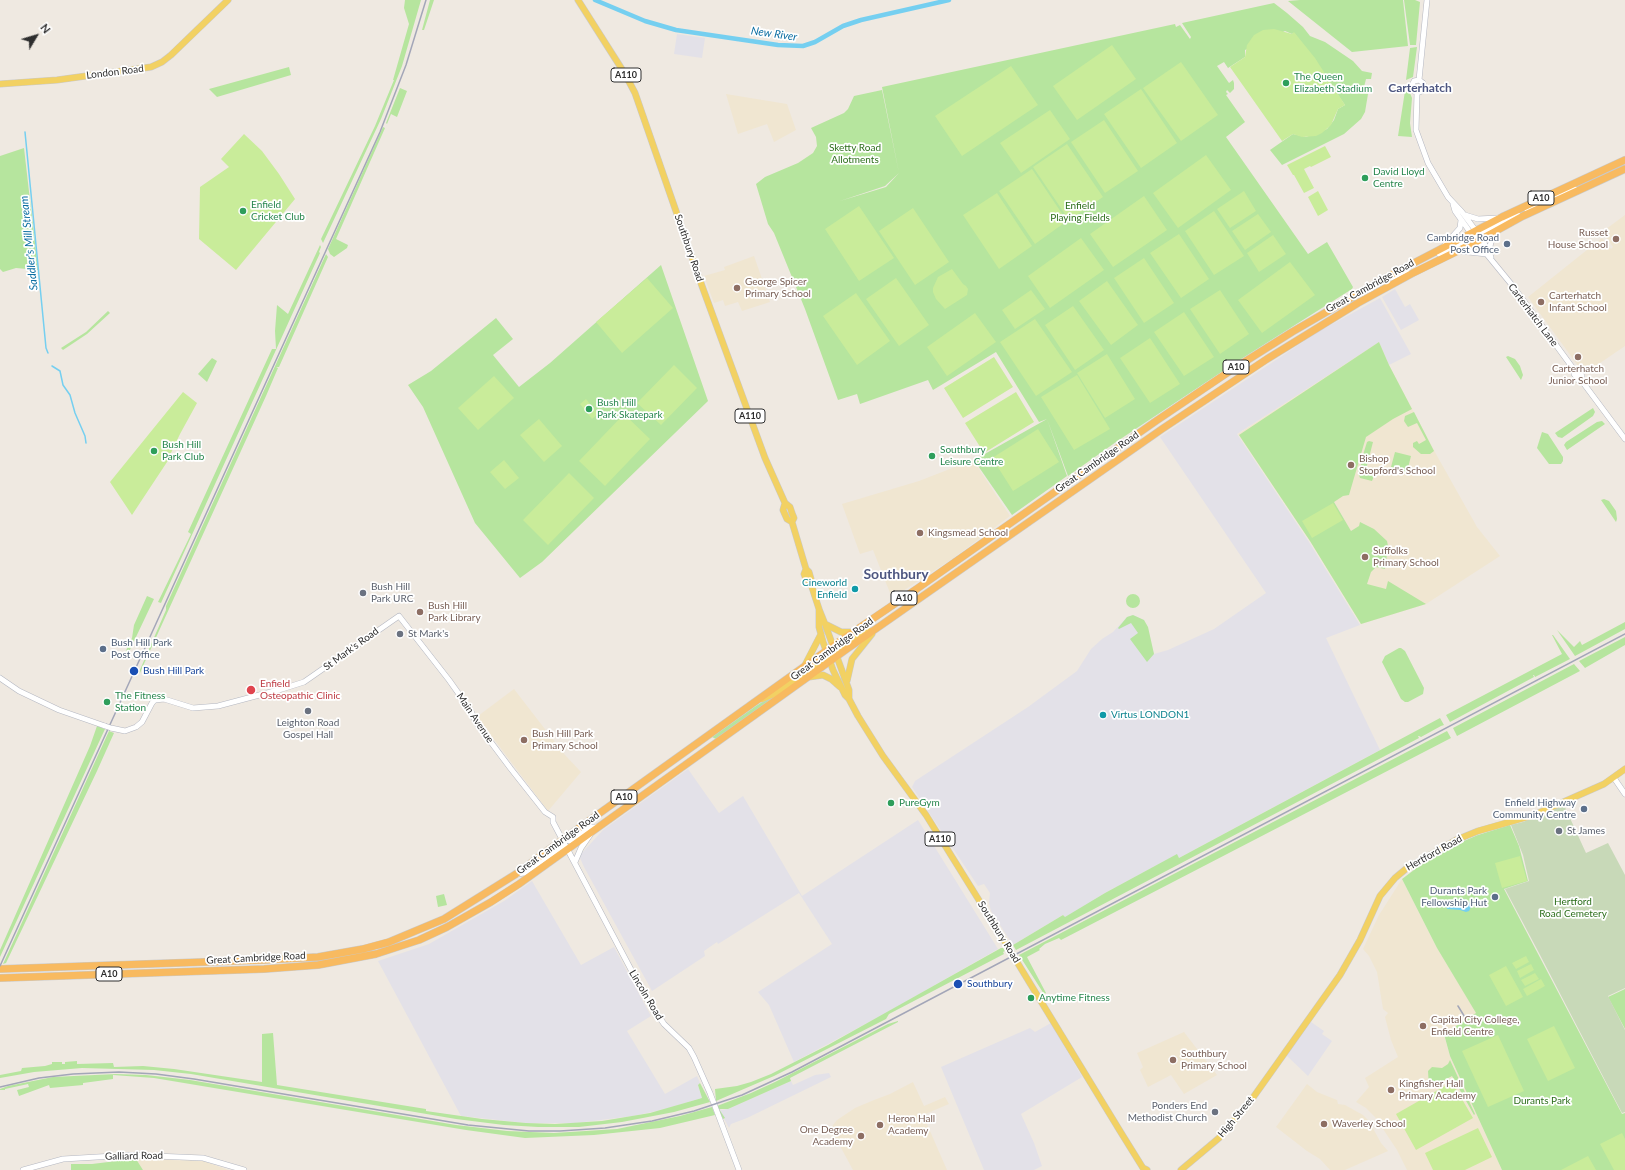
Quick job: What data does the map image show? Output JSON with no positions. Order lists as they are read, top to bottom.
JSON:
{
  "streets": {
    "highway": ["A10", "Great Cambridge Road"],
    "main road": [
      "London Road",
      "A110",
      "Southbury Road",
      "Hertford Road",
      "High Street"
    ],
    "street": [
      "Carterhatch Lane",
      "St Mark's Road",
      "Main Avenue",
      "Lincoln Road",
      "Galliard Road"
    ]
  },
  "crossings": [
    ["A110", "Southbury Road"],
    ["A110", "Great Cambridge Road"],
    ["A10", "Southbury Road"],
    ["A10", "Great Cambridge Road"],
    ["A10", "Carterhatch Lane"],
    ["A10", "Lincoln Road"],
    ["Southbury Road", "Great Cambridge Road"],
    ["Great Cambridge Road", "Carterhatch Lane"],
    ["Great Cambridge Road", "Lincoln Road"],
    ["St Mark's Road", "Main Avenue"],
    ["Main Avenue", "Lincoln Road"],
    ["Hertford Road", "High Street"]
  ],
  "districts": ["Carterhatch", "Southbury"],
  "water": ["New River", "Saddler's Mill Stream"],
  "parks": [
    "Sketty Road Allotments",
    "Enfield Playing Fields",
    "Hertford Road Cemetery",
    "Durants Park"
  ],
  "places": [
    "The Queen Elizabeth Stadium",
    "David Lloyd Centre",
    "Enfield Cricket Club",
    "Russet House School",
    "Cambridge Road Post Office",
    "George Spicer Primary School",
    "Carterhatch Infant School",
    "Carterhatch Junior School",
    "Bush Hill Park Skatepark",
    "Bush Hill Park Club",
    "Southbury Leisure Centre",
    "Bishop Stopford's School",
    "Kingsmead School",
    "Suffolks Primary School",
    "Cineworld Enfield",
    "Bush Hill Park URC",
    "Bush Hill Park Library",
    "St Mark's",
    "Bush Hill Park Post Office",
    "Bush Hill Park",
    "Enfield Osteopathic Clinic",
    "The Fitness Station",
    "Leighton Road Gospel Hall",
    "Virtus LONDON1",
    "Bush Hill Park Primary School",
    "PureGym",
    "Enfield Highway Community Centre",
    "St James",
    "Durants Park Fellowship Hut",
    "Southbury",
    "Anytime Fitness",
    "Capital City College, Enfield Centre",
    "Southbury Primary School",
    "Kingfisher Hall Primary Academy",
    "Ponders End Methodist Church",
    "Waverley School",
    "Heron Hall Academy",
    "One Degree Academy"
  ],
  "north": "top right"
}
